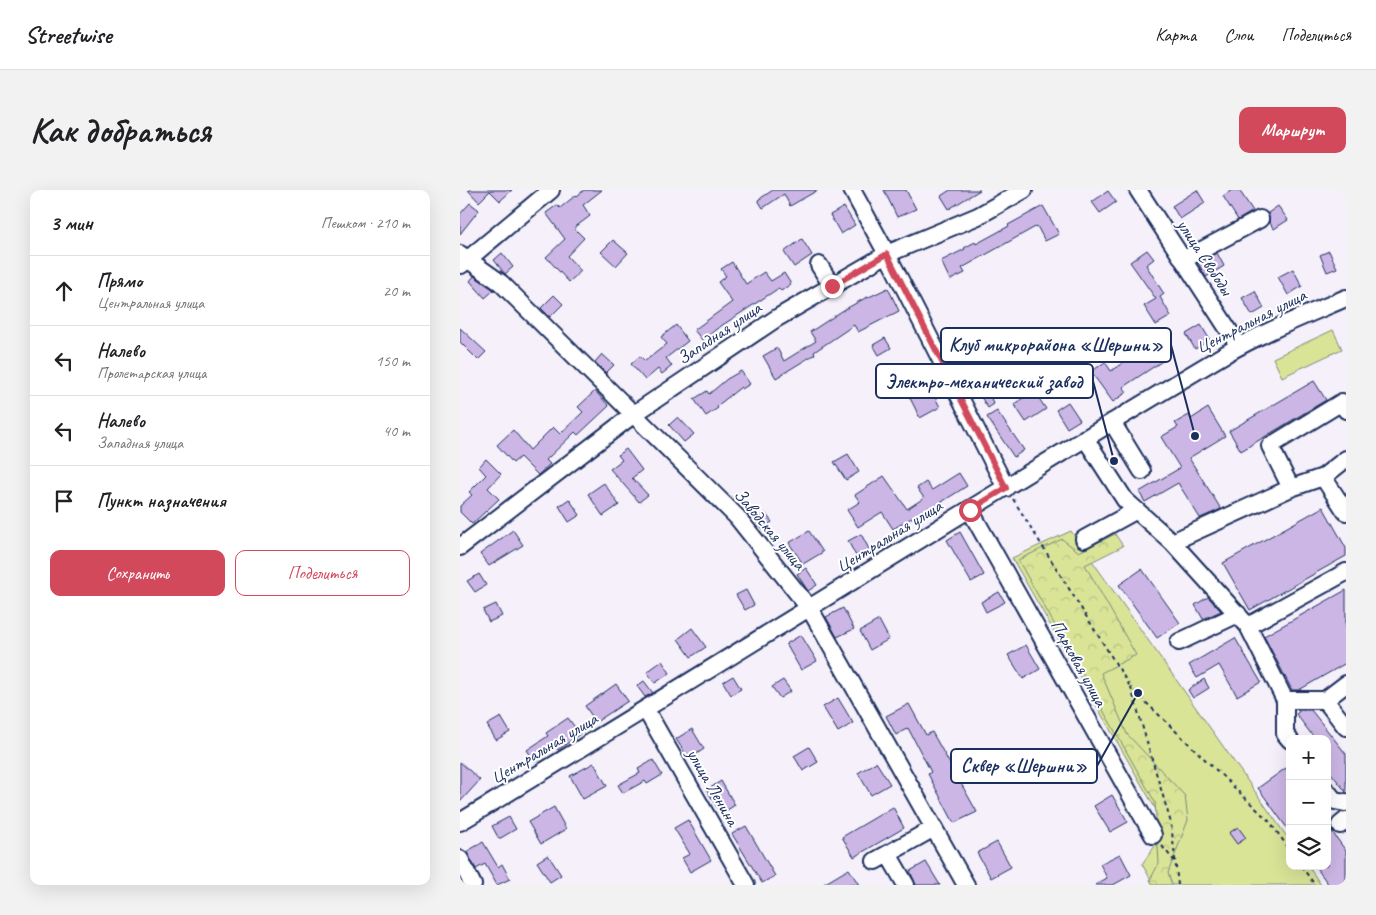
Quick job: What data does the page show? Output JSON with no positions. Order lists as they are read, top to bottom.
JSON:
{
  "streets": {
    "street": [
      "улица Свободы",
      "Центральная улица",
      "Западная улица",
      "Заводская улица",
      "Парковая улица",
      "улица Ленина"
    ]
  },
  "crossings": [
    ["улица Свободы", "Центральная улица"],
    ["Центральная улица", "Заводская улица"],
    ["Центральная улица", "Парковая улица"],
    ["Центральная улица", "улица Ленина"],
    ["Западная улица", "Заводская улица"]
  ],
  "places": ["Клуб микрорайона «Шершни»", "Электро-механический завод", "Сквер «Шершни»"],
  "page": {
    "header": "Streetwise",
    "nav": ["Карта", "Слои", "Поделиться"],
    "buttons": [
      "Маршрут",
      ["Сохранить", "Поделиться"]
    ],
    "title": "Как добраться",
    "heading": ["3 мин", "Пешком · 210 m"],
    "list": [
      ["Прямо", "Центральная улица", "20 m"],
      ["Налево", "Пролетарская улица", "150 m"],
      ["Налево", "Западная улица", "40 m"],
      "Пункт назначения"
    ],
    "map_buttons": ["+", "−"]
  }
}
